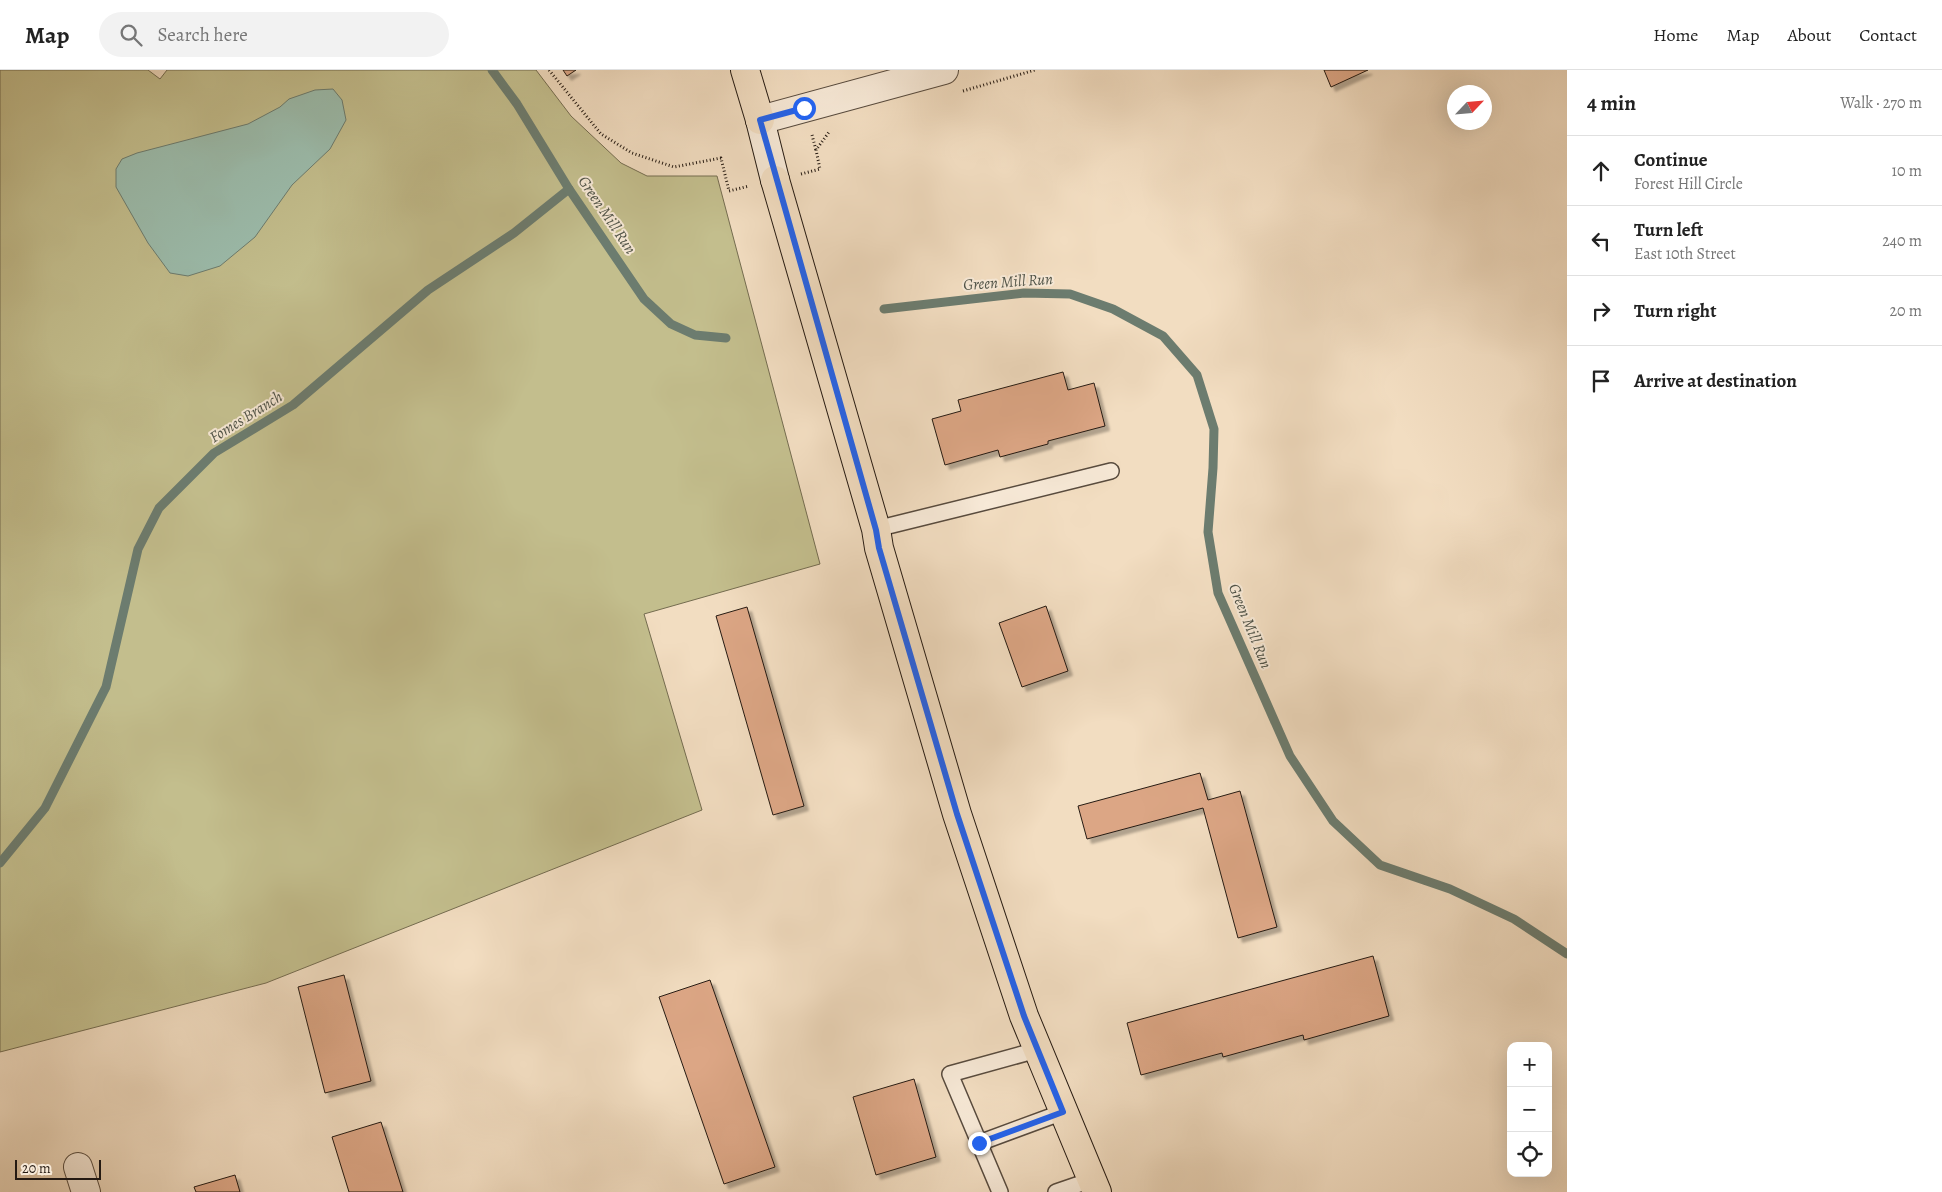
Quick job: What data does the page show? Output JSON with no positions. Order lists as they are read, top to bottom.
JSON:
{
  "water": ["Green Mill Run", "Fomes Branch"],
  "scale_bar": "20 m",
  "north": "top right",
  "page": {
    "header": "Map",
    "search": "Search here",
    "nav": [
      "Home",
      "Map",
      "About",
      "Contact"
    ],
    "heading": ["4 min", "Walk · 270 m"],
    "list": [
      ["Continue", "Forest Hill Circle", "10 m"],
      ["Turn left", "East 10th Street", "240 m"],
      ["Turn right", "20 m"],
      "Arrive at destination"
    ],
    "map_buttons": ["+", "−"],
    "scale": "20 m"
  }
}
